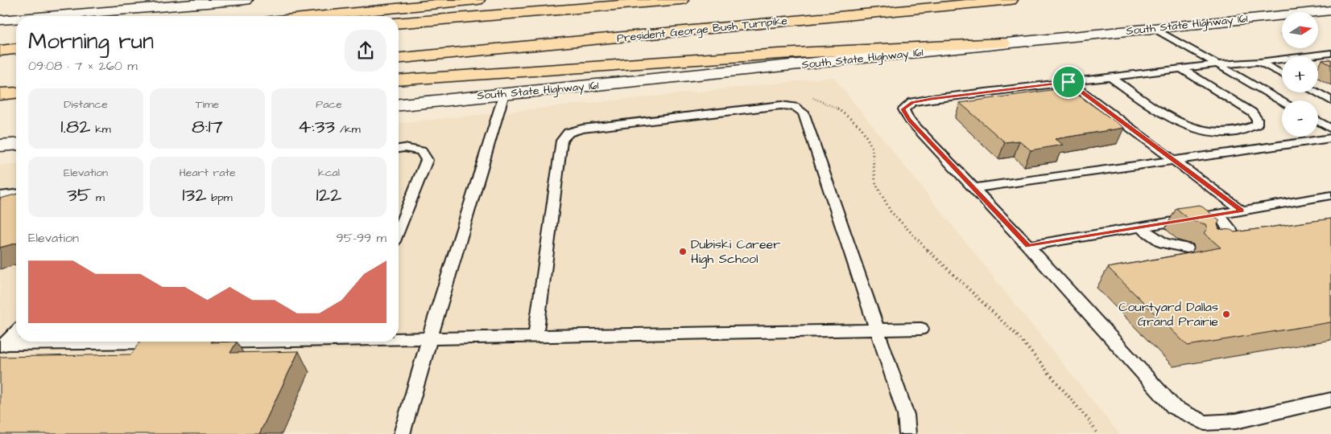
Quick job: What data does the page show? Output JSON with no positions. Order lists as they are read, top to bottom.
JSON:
{
  "streets": {
    "highway": ["President George Bush Turnpike"],
    "main road": ["South State Highway 161"]
  },
  "places": ["Dubiski Career High School", "Courtyard Dallas Grand Prairie"],
  "north": "right",
  "page": {
    "map_buttons": ["+", "−"],
    "heading": ["Morning run", "09:08 · 7 × 260 m"],
    "stats": [
      ["Distance", "1.82 km"],
      ["Time", "8:17"],
      ["Pace", "4:33 /km"],
      ["Elevation", "35 m"],
      ["Heart rate", "132 bpm"],
      ["kcal", "122"]
    ],
    "chart": ["Elevation", "95–99 m"]
  }
}
